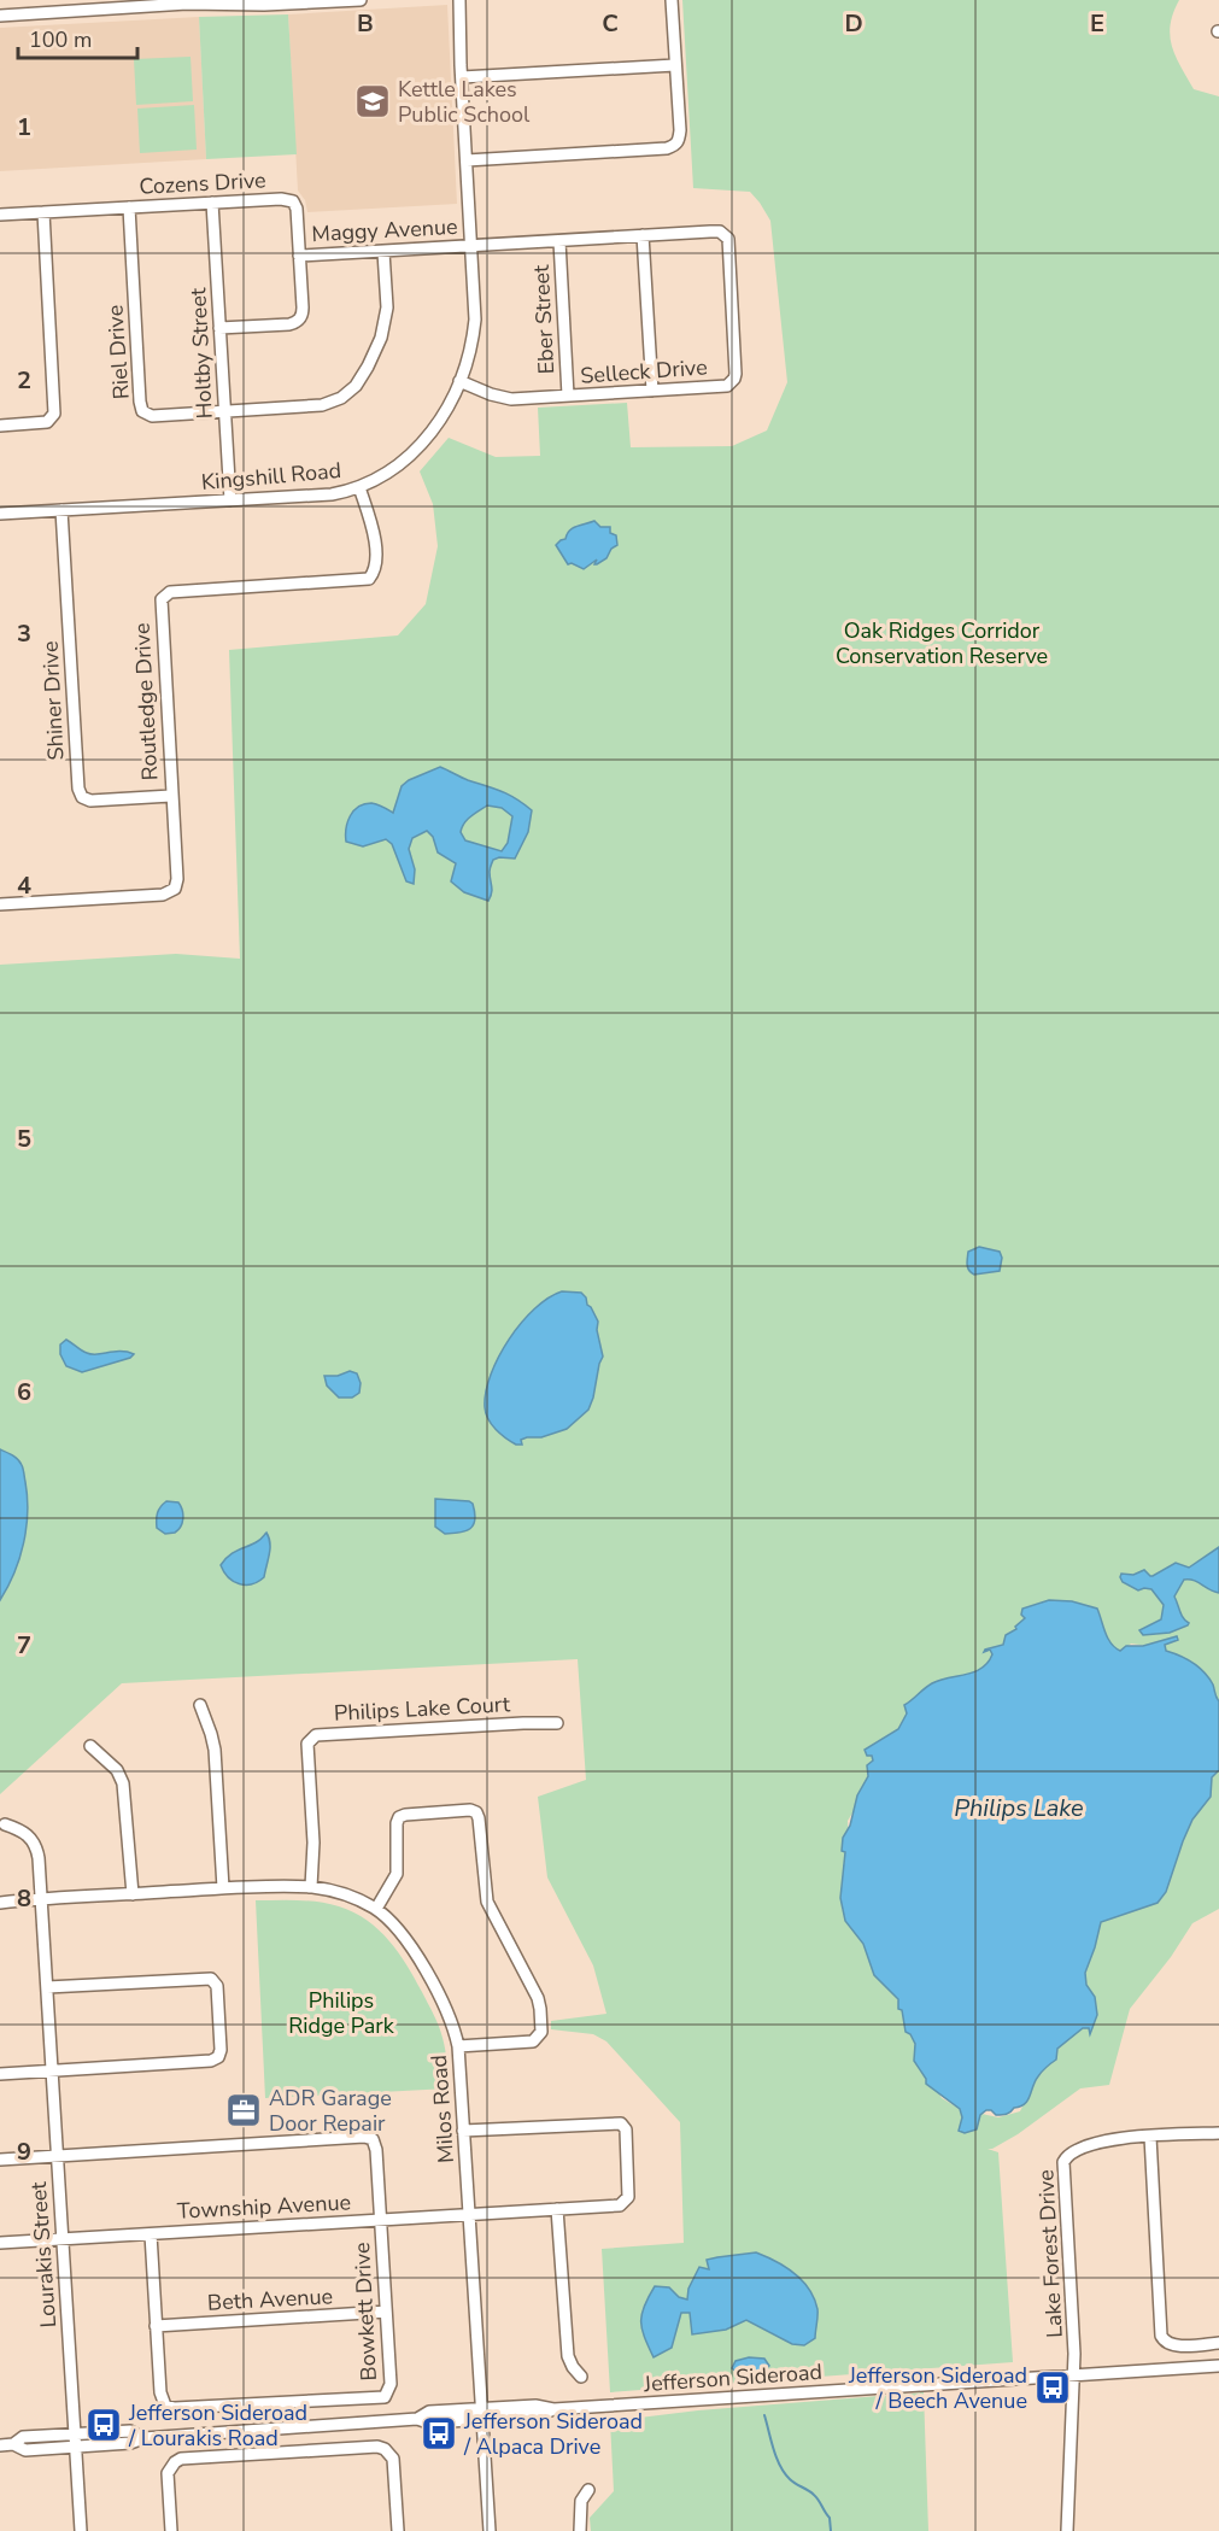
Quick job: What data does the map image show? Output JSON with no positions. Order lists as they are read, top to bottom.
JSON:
{
  "streets": {
    "street": [
      "Cozens Drive",
      "Maggy Avenue",
      "Eber Street",
      "Riel Drive",
      "Holtby Street",
      "Selleck Drive",
      "Kingshill Road",
      "Shiner Drive",
      "Routledge Drive",
      "Philips Lake Court",
      "Milos Road",
      "Township Avenue",
      "Lake Forest Drive",
      "Lourakis Street",
      "Beth Avenue",
      "Bowkett Drive",
      "Jefferson Sideroad"
    ]
  },
  "crossings": [
    ["Cozens Drive", "Maggy Avenue"],
    ["Cozens Drive", "Riel Drive"],
    ["Cozens Drive", "Holtby Street"],
    ["Maggy Avenue", "Selleck Drive"],
    ["Maggy Avenue", "Kingshill Road"],
    ["Eber Street", "Selleck Drive"],
    ["Riel Drive", "Holtby Street"],
    ["Holtby Street", "Kingshill Road"],
    ["Selleck Drive", "Kingshill Road"],
    ["Kingshill Road", "Shiner Drive"],
    ["Kingshill Road", "Routledge Drive"],
    ["Shiner Drive", "Routledge Drive"],
    ["Philips Lake Court", "Milos Road"],
    ["Milos Road", "Township Avenue"],
    ["Milos Road", "Lourakis Street"],
    ["Milos Road", "Jefferson Sideroad"],
    ["Township Avenue", "Lourakis Street"],
    ["Township Avenue", "Bowkett Drive"],
    ["Lake Forest Drive", "Jefferson Sideroad"],
    ["Lourakis Street", "Bowkett Drive"],
    ["Lourakis Street", "Jefferson Sideroad"],
    ["Beth Avenue", "Bowkett Drive"]
  ],
  "water": ["Philips Lake"],
  "parks": ["Oak Ridges Corridor Conservation Reserve", "Philips Ridge Park"],
  "places": {
    "school or university": ["Kettle Lakes Public School"],
    "office": ["ADR Garage Door Repair"],
    "bus stop": ["Jefferson Sideroad / Beech Avenue", "Jefferson Sideroad / Lourakis Road", "Jefferson Sideroad / Alpaca Drive"]
  },
  "scale_bar": "100 m",
  "grid": {
    "columns": [
      "B",
      "C",
      "D",
      "E"
    ],
    "rows": [
      "1",
      "2",
      "3",
      "4",
      "5",
      "6",
      "7",
      "8",
      "9"
    ]
  }
}
